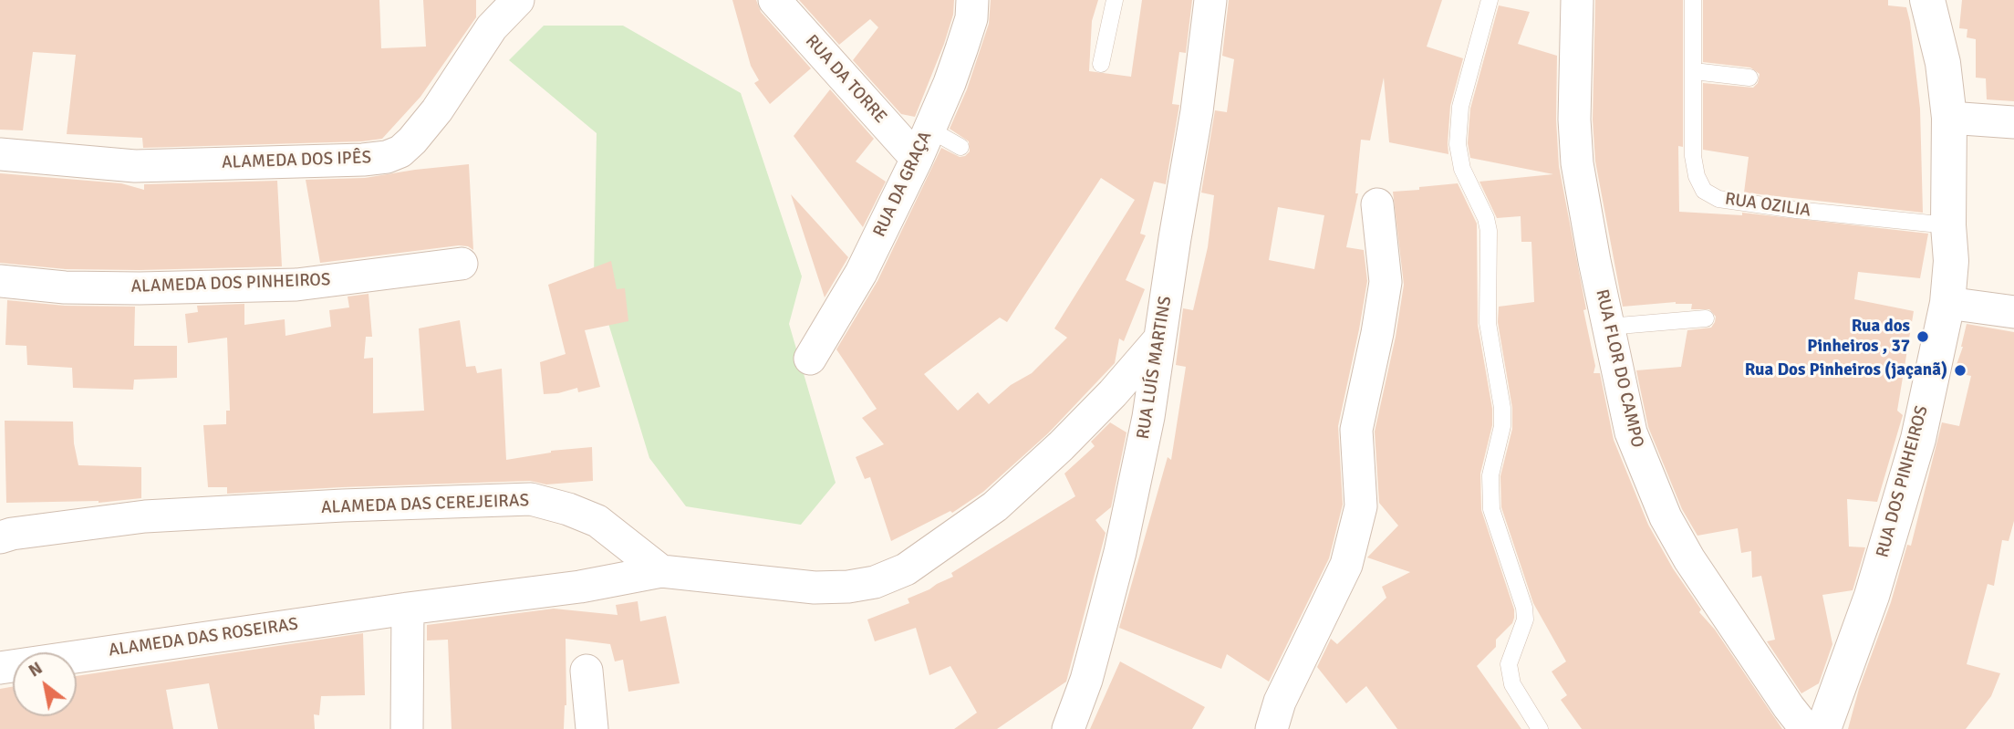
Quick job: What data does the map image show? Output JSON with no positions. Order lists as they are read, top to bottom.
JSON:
{
  "streets": {
    "street": [
      "RUA DA TORRE",
      "ALAMEDA DOS IPÊS",
      "RUA DA GRAÇA",
      "ALAMEDA DOS PINHEIROS",
      "RUA LUÍS MARTINS",
      "RUA FLOR DO CAMPO",
      "RUA DOS PINHEIROS",
      "ALAMEDA DAS CEREJEIRAS",
      "ALAMEDA DAS ROSEIRAS"
    ],
    "lane": ["RUA OZILIA"]
  },
  "crossings": [
    ["RUA DA TORRE", "RUA DA GRAÇA"],
    ["RUA OZILIA", "RUA DOS PINHEIROS"],
    ["ALAMEDA DAS CEREJEIRAS", "ALAMEDA DAS ROSEIRAS"]
  ],
  "places": ["Rua dos Pinheiros , 37", "Rua Dos Pinheiros (jaçanã)"],
  "north": "top left"
}
